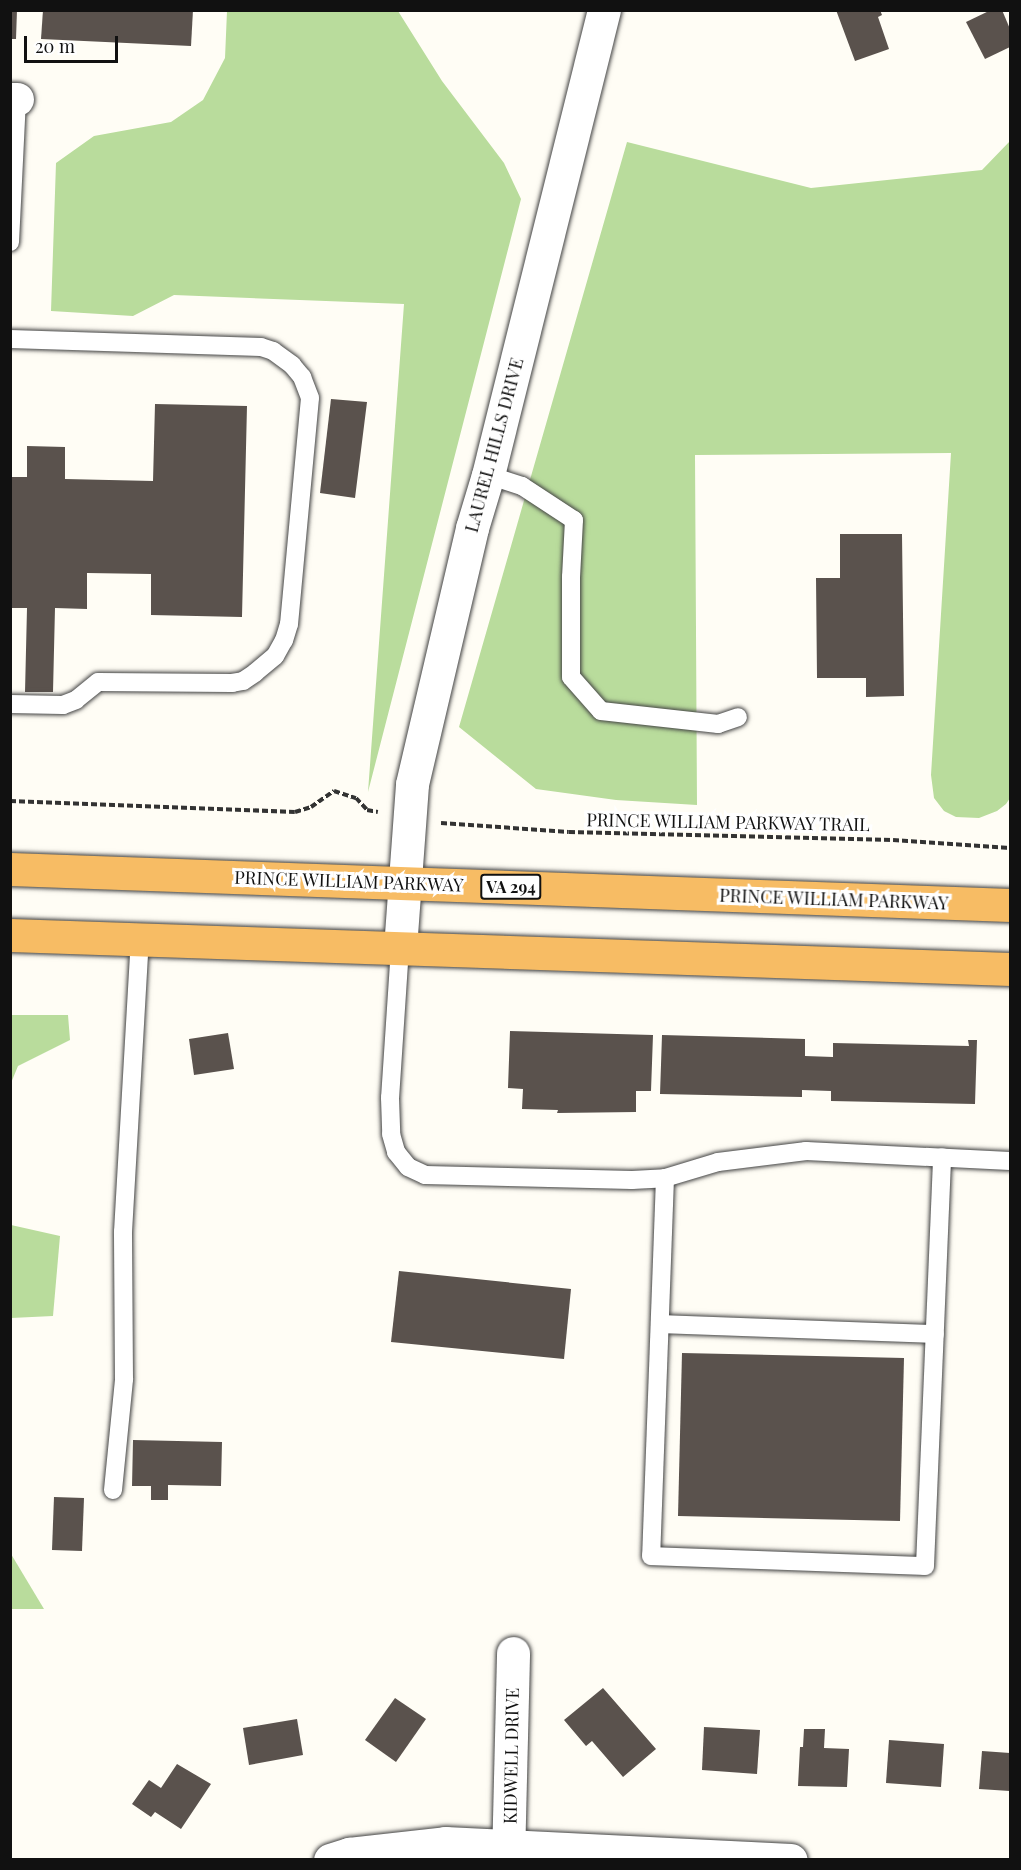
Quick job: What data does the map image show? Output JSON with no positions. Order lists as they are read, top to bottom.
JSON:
{
  "streets": {
    "highway": ["PRINCE WILLIAM PARKWAY", "VA 294"],
    "street": ["LAUREL HILLS DRIVE", "KIDWELL DRIVE"],
    "path": ["PRINCE WILLIAM PARKWAY TRAIL"]
  },
  "crossings": [
    ["LAUREL HILLS DRIVE", "PRINCE WILLIAM PARKWAY"]
  ],
  "scale_bar": "20 m"
}
